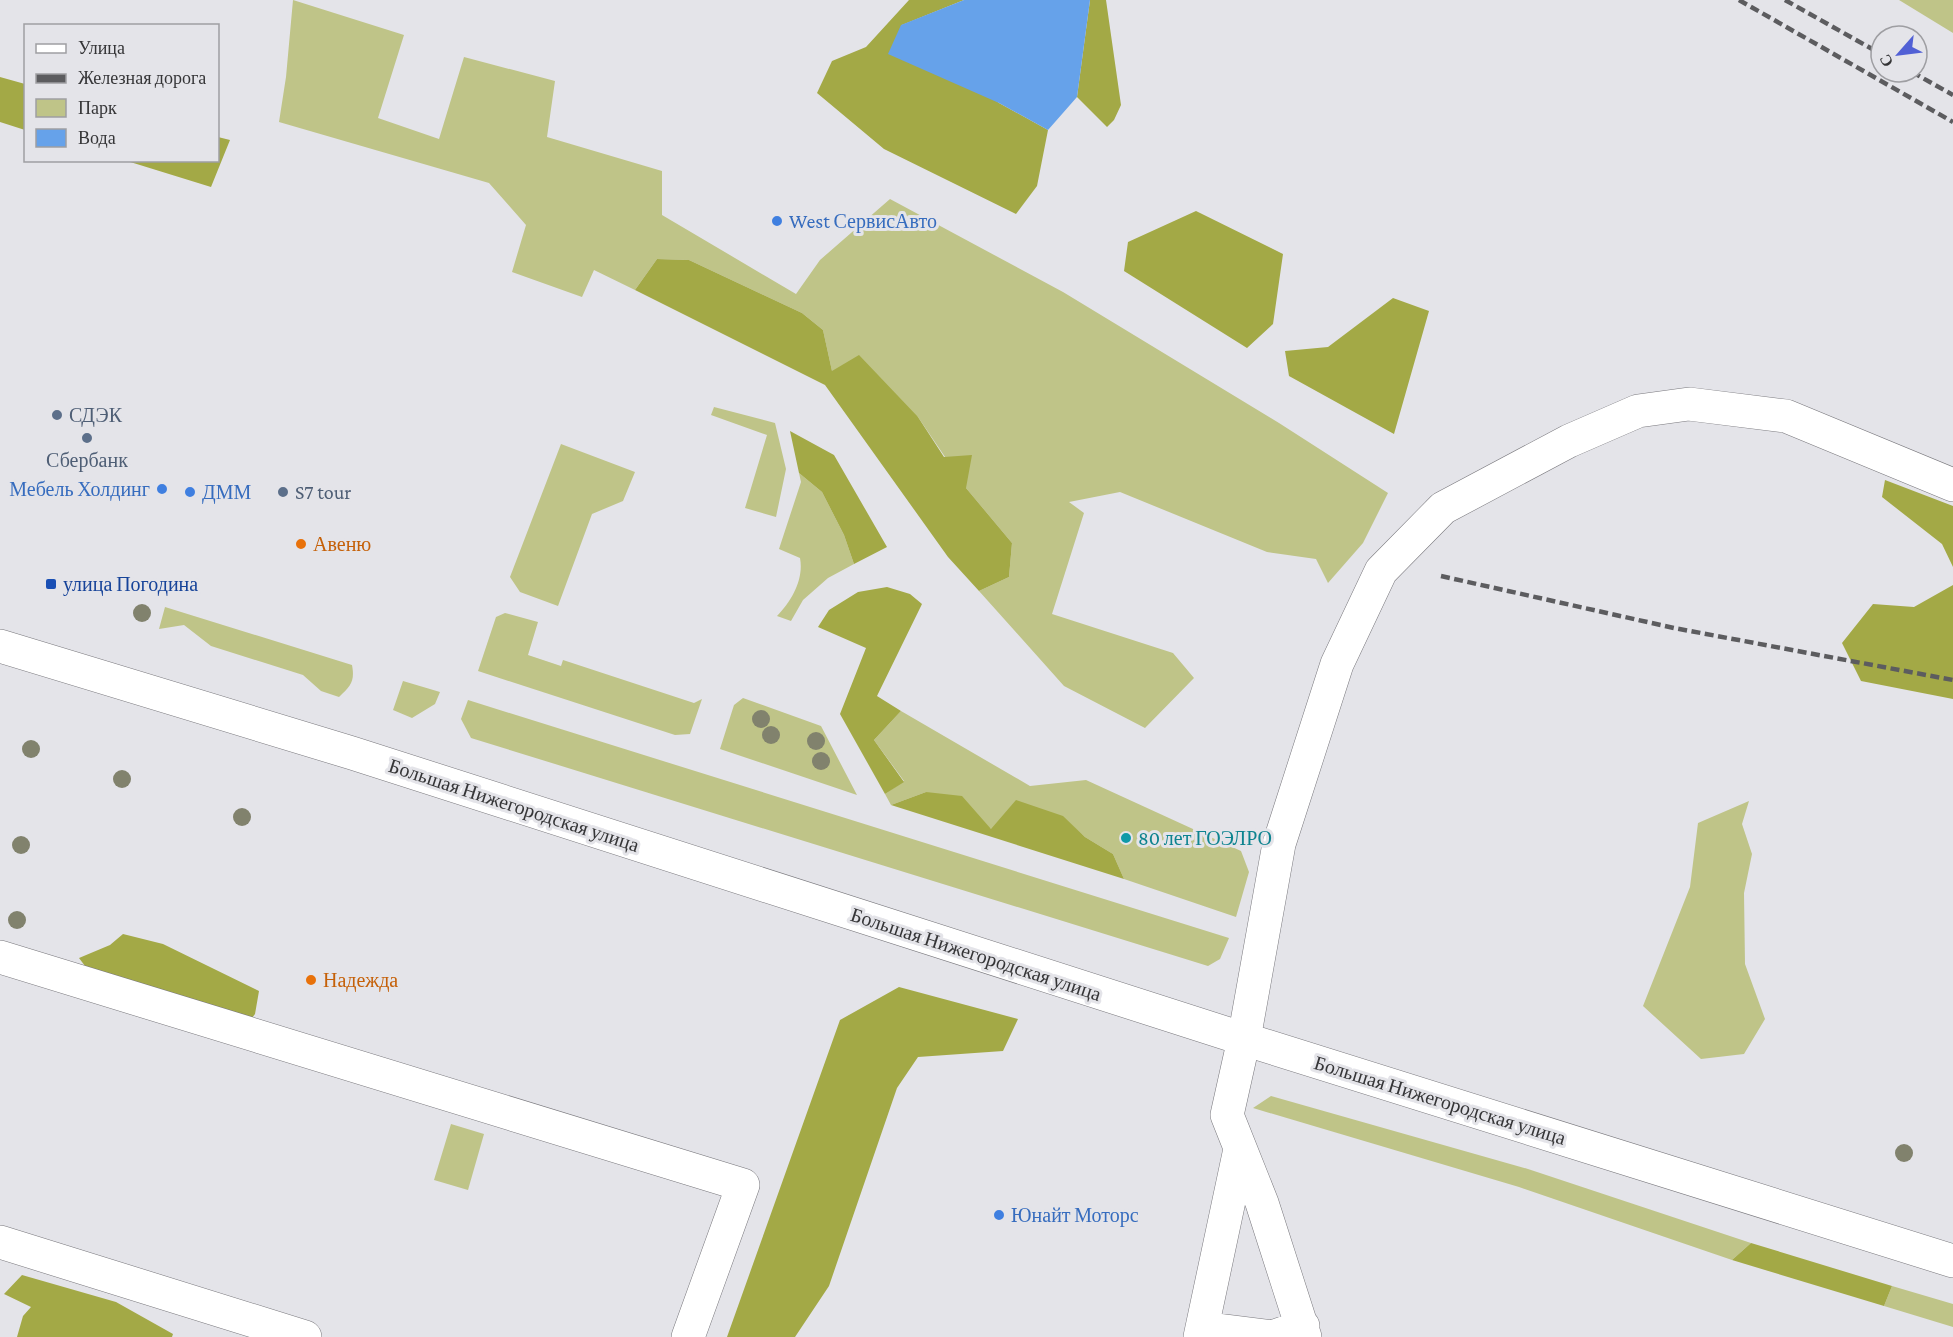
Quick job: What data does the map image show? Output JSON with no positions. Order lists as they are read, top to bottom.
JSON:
{
  "streets": {
    "main road": ["Большая Нижегородская улица"]
  },
  "places": {
    "other": [
      "West СервисАвто",
      "СДЭК",
      "Сбербанк",
      "Мебель Холдинг",
      "ДММ",
      "S7 tour",
      "Авеню",
      "80 лет ГОЭЛРО",
      "Надежда",
      "Юнайт Моторс"
    ],
    "transit": ["улица Погодина"]
  },
  "legend": [
    "Улица",
    "Железная дорога",
    "Парк",
    "Вода"
  ],
  "north": "bottom left"
}
